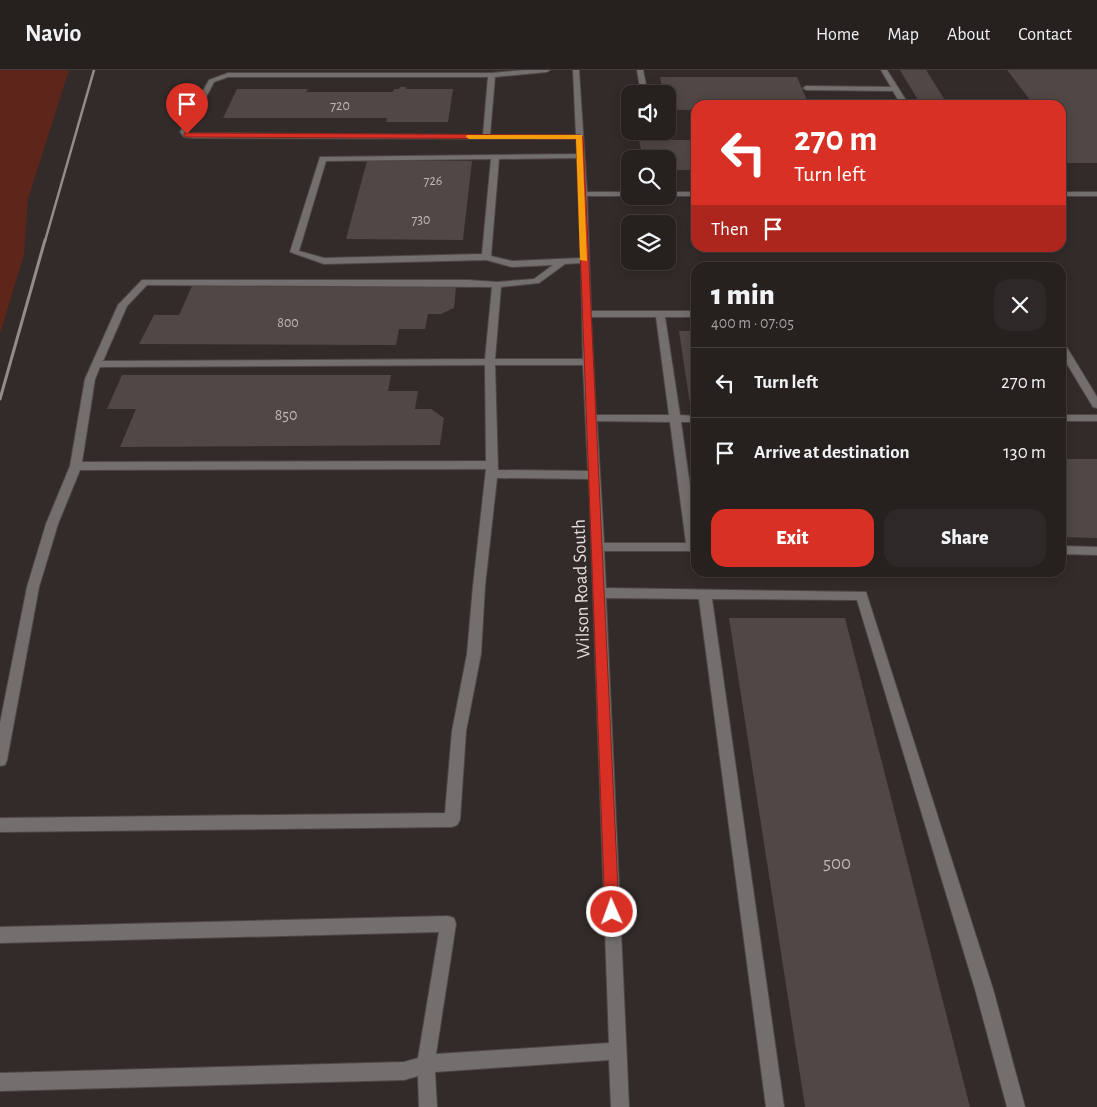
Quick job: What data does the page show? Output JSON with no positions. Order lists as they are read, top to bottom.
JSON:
{
  "streets": {
    "street": ["Wilson Road South"]
  },
  "house_numbers": [
    "720",
    "726",
    "730",
    "800",
    "850",
    "500"
  ],
  "page": {
    "header": "Navio",
    "nav": [
      "Home",
      "Map",
      "About",
      "Contact"
    ],
    "turn": ["270 m", "Turn left"],
    "then": "Then",
    "heading": ["1 min", "400 m · 07:05"],
    "list": [
      {
        "name": "Turn left",
        "value": "270 m"
      },
      {
        "name": "Arrive at destination",
        "value": "130 m"
      }
    ],
    "buttons": ["Exit", "Share"]
  }
}
